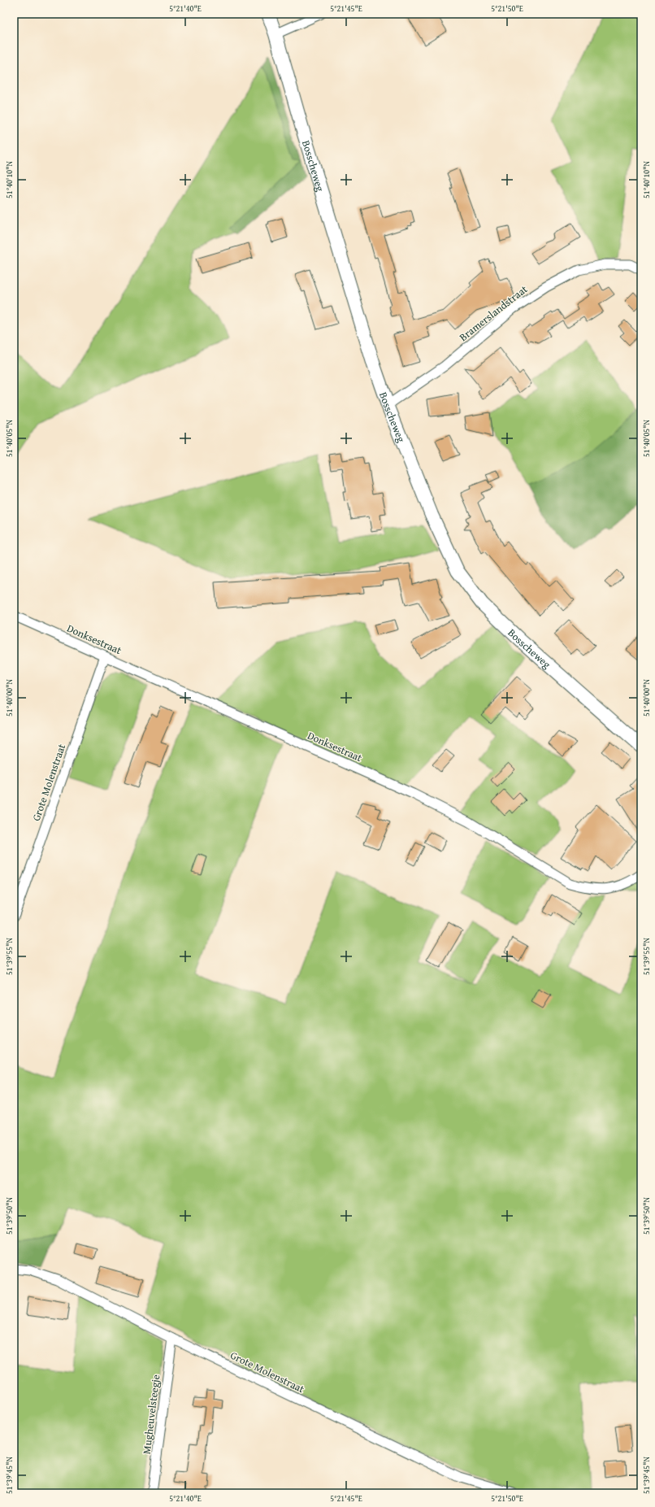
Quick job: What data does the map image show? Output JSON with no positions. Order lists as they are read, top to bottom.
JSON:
{
  "streets": {
    "street": [
      "Bosscheweg",
      "Bramerslandstraat",
      "Donksestraat",
      "Grote Molenstraat",
      "Mugheuvelsteegje"
    ]
  },
  "crossings": [
    ["Bosscheweg", "Bramerslandstraat"],
    ["Donksestraat", "Grote Molenstraat"],
    ["Grote Molenstraat", "Mugheuvelsteegje"]
  ],
  "coordinates": [
    "5°21'40\"E",
    "5°21'45\"E",
    "5°21'50\"E",
    "51°40'10\"N",
    "51°40'05\"N",
    "51°40'00\"N",
    "51°39'55\"N",
    "51°39'50\"N",
    "51°39'45\"N"
  ]
}
